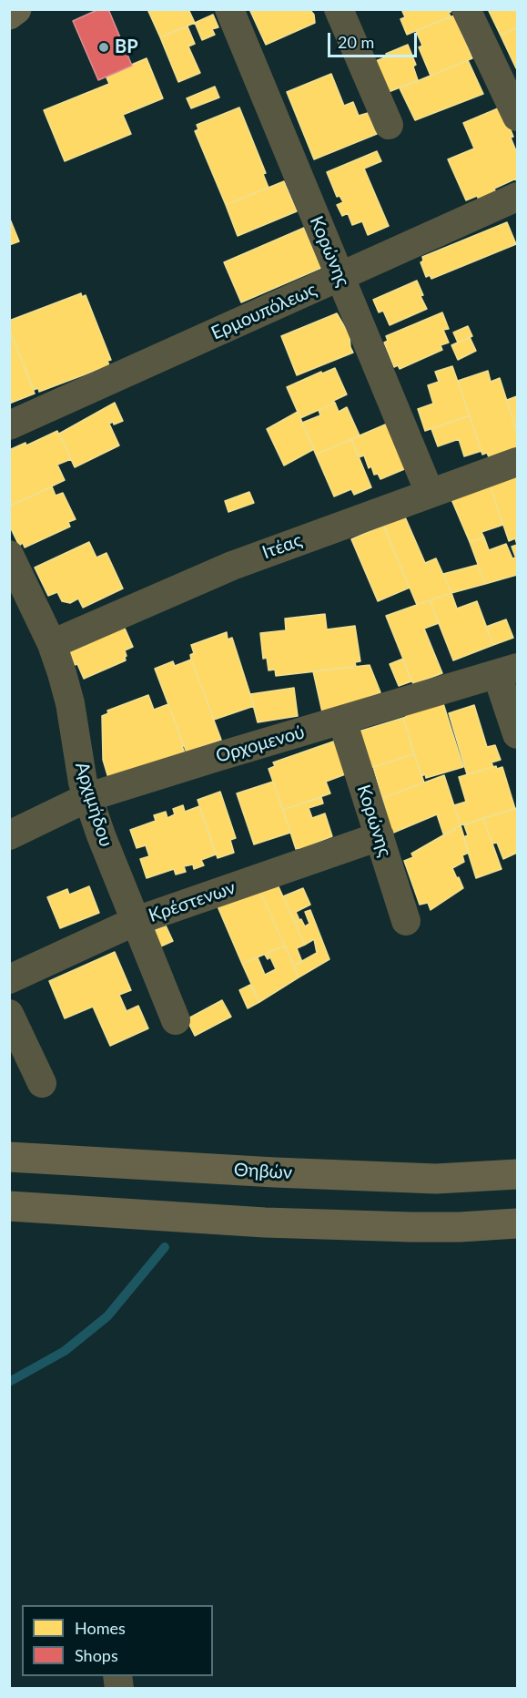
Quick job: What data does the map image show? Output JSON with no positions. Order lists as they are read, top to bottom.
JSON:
{
  "streets": {
    "main road": ["Θηβών"],
    "street": [
      "Κορώνης",
      "Ερμουπόλεως",
      "Ιτέας",
      "Ορχομενού",
      "Αρχιμήδου",
      "Κρέστενων"
    ]
  },
  "crossings": [
    ["Κορώνης", "Ερμουπόλεως"],
    ["Κορώνης", "Ιτέας"],
    ["Κορώνης", "Ορχομενού"],
    ["Κορώνης", "Κρέστενων"],
    ["Ιτέας", "Αρχιμήδου"],
    ["Ορχομενού", "Αρχιμήδου"],
    ["Αρχιμήδου", "Κρέστενων"]
  ],
  "places": ["BP"],
  "legend": ["Homes", "Shops"],
  "scale_bar": "20 m"
}
